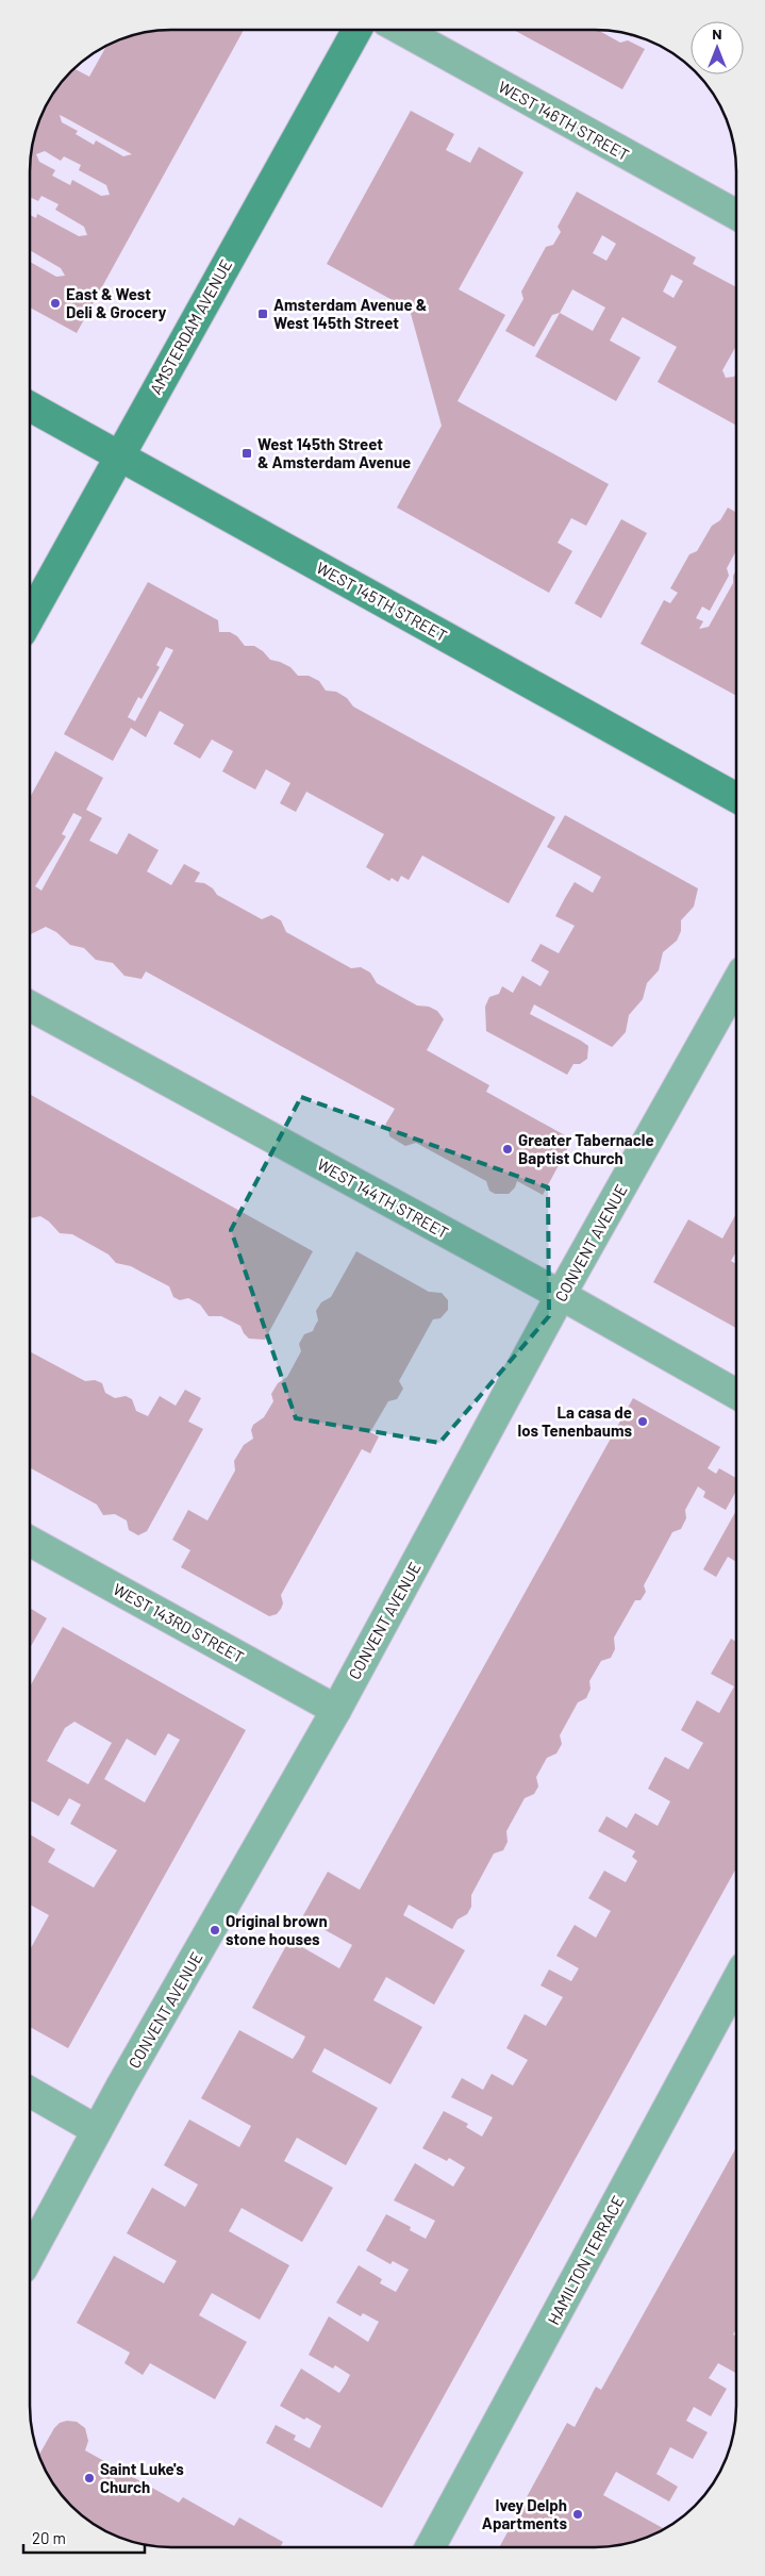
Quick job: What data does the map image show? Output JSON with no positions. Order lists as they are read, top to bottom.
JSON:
{
  "streets": {
    "main road": ["AMSTERDAM AVENUE", "WEST 145TH STREET"],
    "street": [
      "WEST 146TH STREET",
      "WEST 144TH STREET",
      "CONVENT AVENUE",
      "WEST 143RD STREET",
      "HAMILTON TERRACE"
    ]
  },
  "crossings": [
    ["AMSTERDAM AVENUE", "WEST 145TH STREET"],
    ["WEST 144TH STREET", "CONVENT AVENUE"],
    ["CONVENT AVENUE", "WEST 143RD STREET"]
  ],
  "places": {
    "other": [
      "East & West Deli & Grocery",
      "Greater Tabernacle Baptist Church",
      "La casa de los Tenenbaums",
      "Original brown stone houses",
      "Saint Luke's Church",
      "Ivey Delph Apartments"
    ],
    "transit": ["Amsterdam Avenue & West 145th Street", "West 145th Street & Amsterdam Avenue"]
  },
  "scale_bar": "20 m",
  "north": "top"
}
